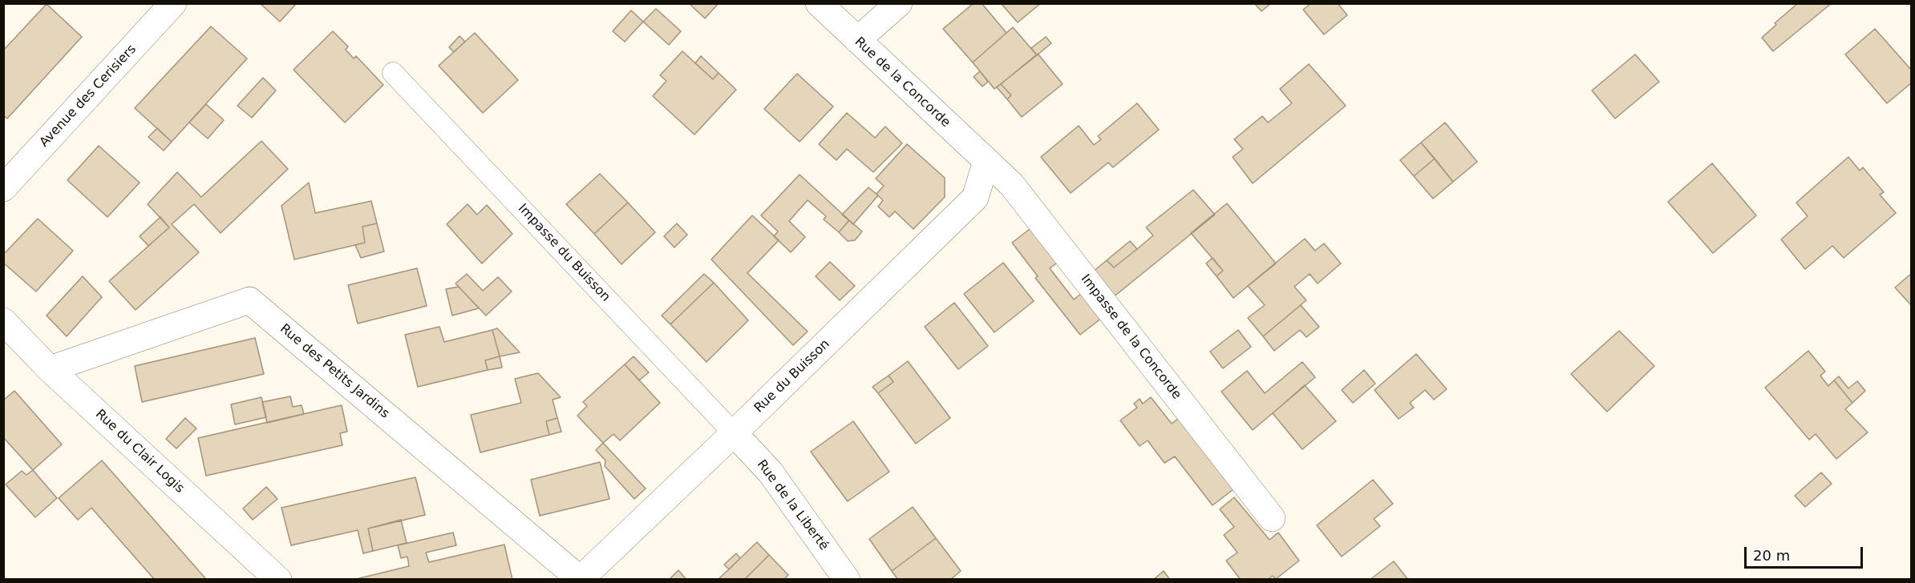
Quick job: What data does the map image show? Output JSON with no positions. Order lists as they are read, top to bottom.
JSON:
{
  "streets": {
    "street": [
      "Rue de la Concorde",
      "Avenue des Cerisiers",
      "Impasse de la Concorde",
      "Rue des Petits Jardins",
      "Rue du Buisson",
      "Rue du Clair Logis",
      "Rue de la Liberté"
    ],
    "lane": ["Impasse du Buisson"]
  },
  "crossings": [
    ["Rue de la Concorde", "Impasse de la Concorde"],
    ["Rue de la Concorde", "Rue du Buisson"],
    ["Impasse du Buisson", "Rue du Buisson"],
    ["Impasse du Buisson", "Rue de la Liberté"],
    ["Impasse de la Concorde", "Rue du Buisson"],
    ["Rue des Petits Jardins", "Rue du Buisson"],
    ["Rue des Petits Jardins", "Rue du Clair Logis"],
    ["Rue du Buisson", "Rue de la Liberté"]
  ],
  "scale_bar": "20 m"
}
